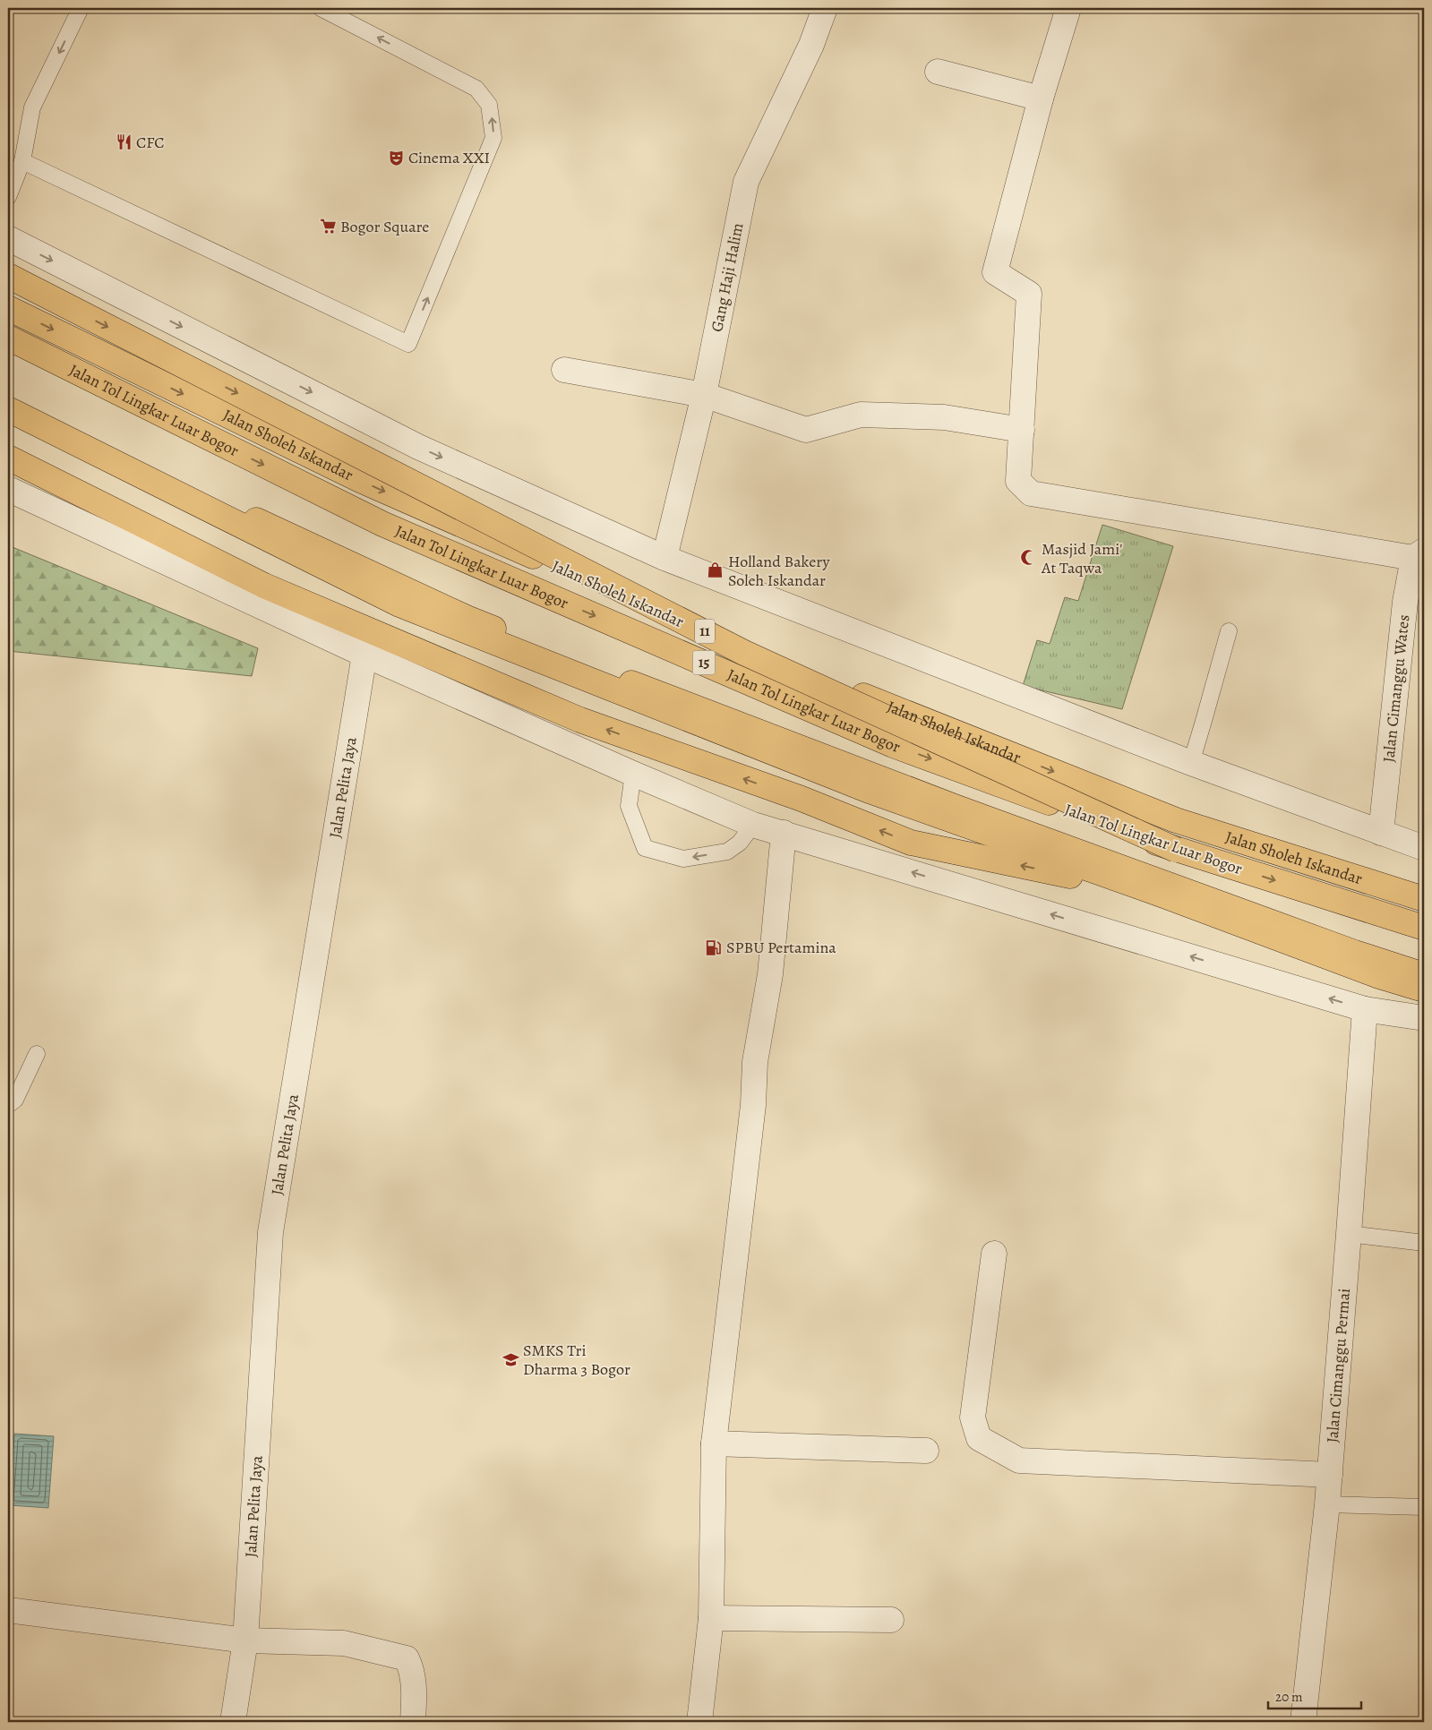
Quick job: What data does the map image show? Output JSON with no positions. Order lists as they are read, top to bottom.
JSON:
{
  "streets": {
    "highway": [
      "Jalan Tol Lingkar Luar Bogor",
      "Jalan Sholeh Iskandar",
      "11",
      "15"
    ],
    "street": [
      "Gang Haji Halim",
      "Jalan Cimanggu Wates",
      "Jalan Pelita Jaya",
      "Jalan Cimanggu Permai"
    ]
  },
  "places": {
    "restaurant": ["CFC"],
    "theatre": ["Cinema XXI"],
    "supermarket": ["Bogor Square"],
    "mosque": ["Masjid Jami' At Taqwa"],
    "shop": ["Holland Bakery Soleh Iskandar"],
    "fuel station": ["SPBU Pertamina"],
    "school or university": ["SMKS Tri Dharma 3 Bogor"]
  },
  "scale_bar": "20 m"
}
